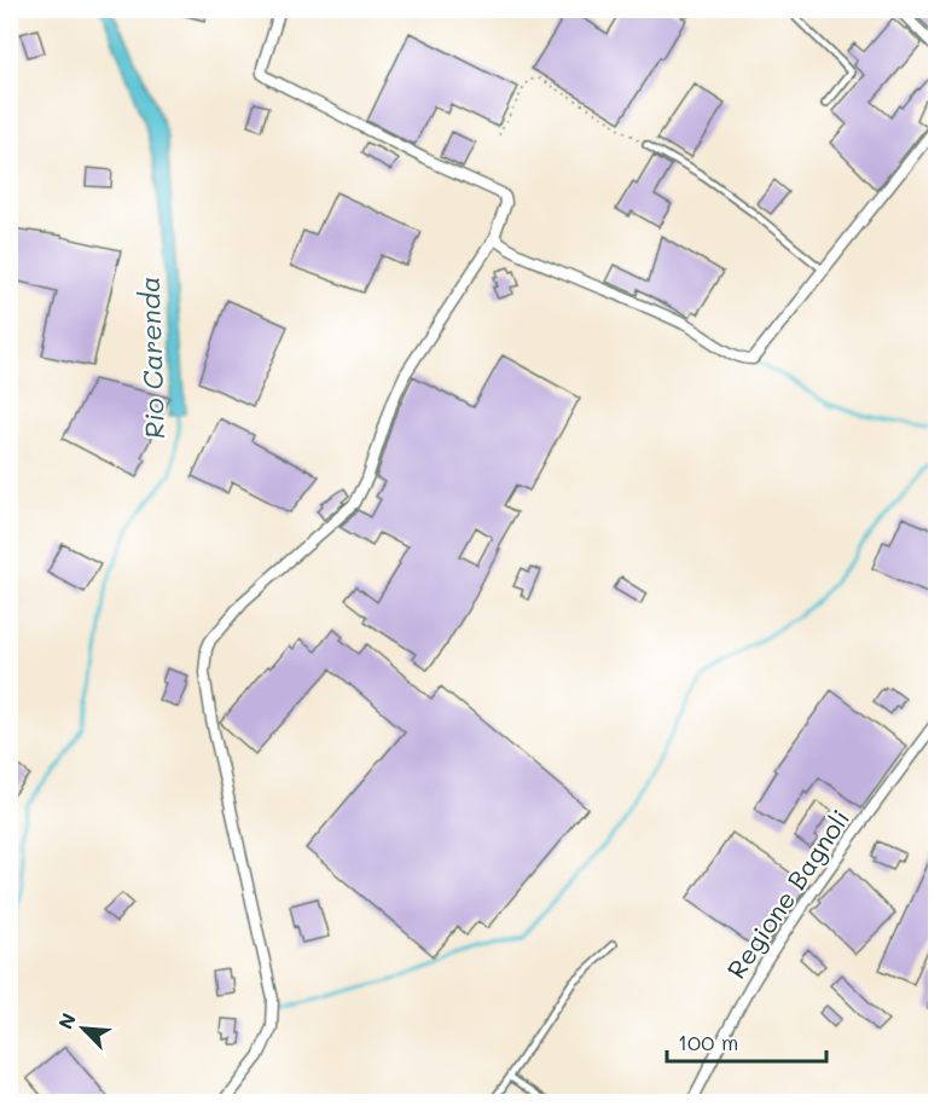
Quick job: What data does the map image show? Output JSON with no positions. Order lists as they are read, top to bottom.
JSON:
{
  "streets": {
    "street": ["Regione Bagnoli"]
  },
  "water": ["Rio Carenda"],
  "scale_bar": "100 m",
  "north": "top left"
}
